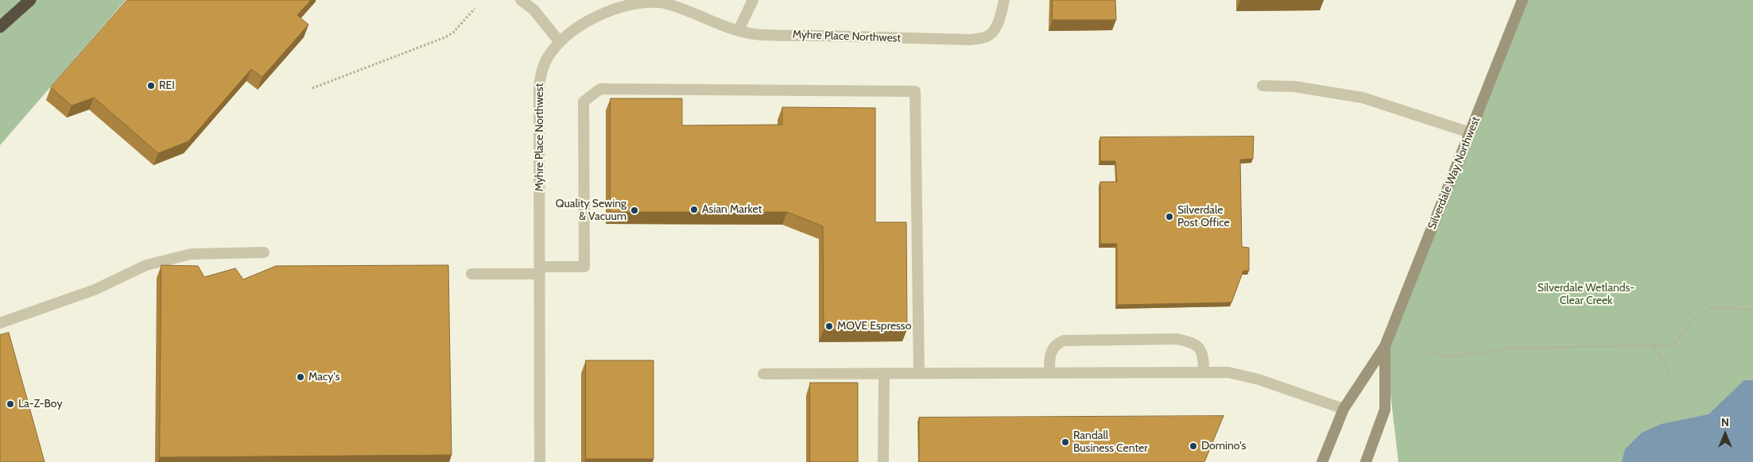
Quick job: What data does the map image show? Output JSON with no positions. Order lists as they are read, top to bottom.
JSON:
{
  "streets": {
    "main road": ["Silverdale Way Northwest"],
    "street": ["Myhre Place Northwest"]
  },
  "parks": ["Silverdale Wetlands- Clear Creek"],
  "places": [
    "REI",
    "Asian Market",
    "Quality Sewing & Vacuum",
    "Silverdale Post Office",
    "MOVE Espresso",
    "Macy's",
    "La-Z-Boy",
    "Randall Business Center",
    "Domino's"
  ],
  "north": "top"
}
